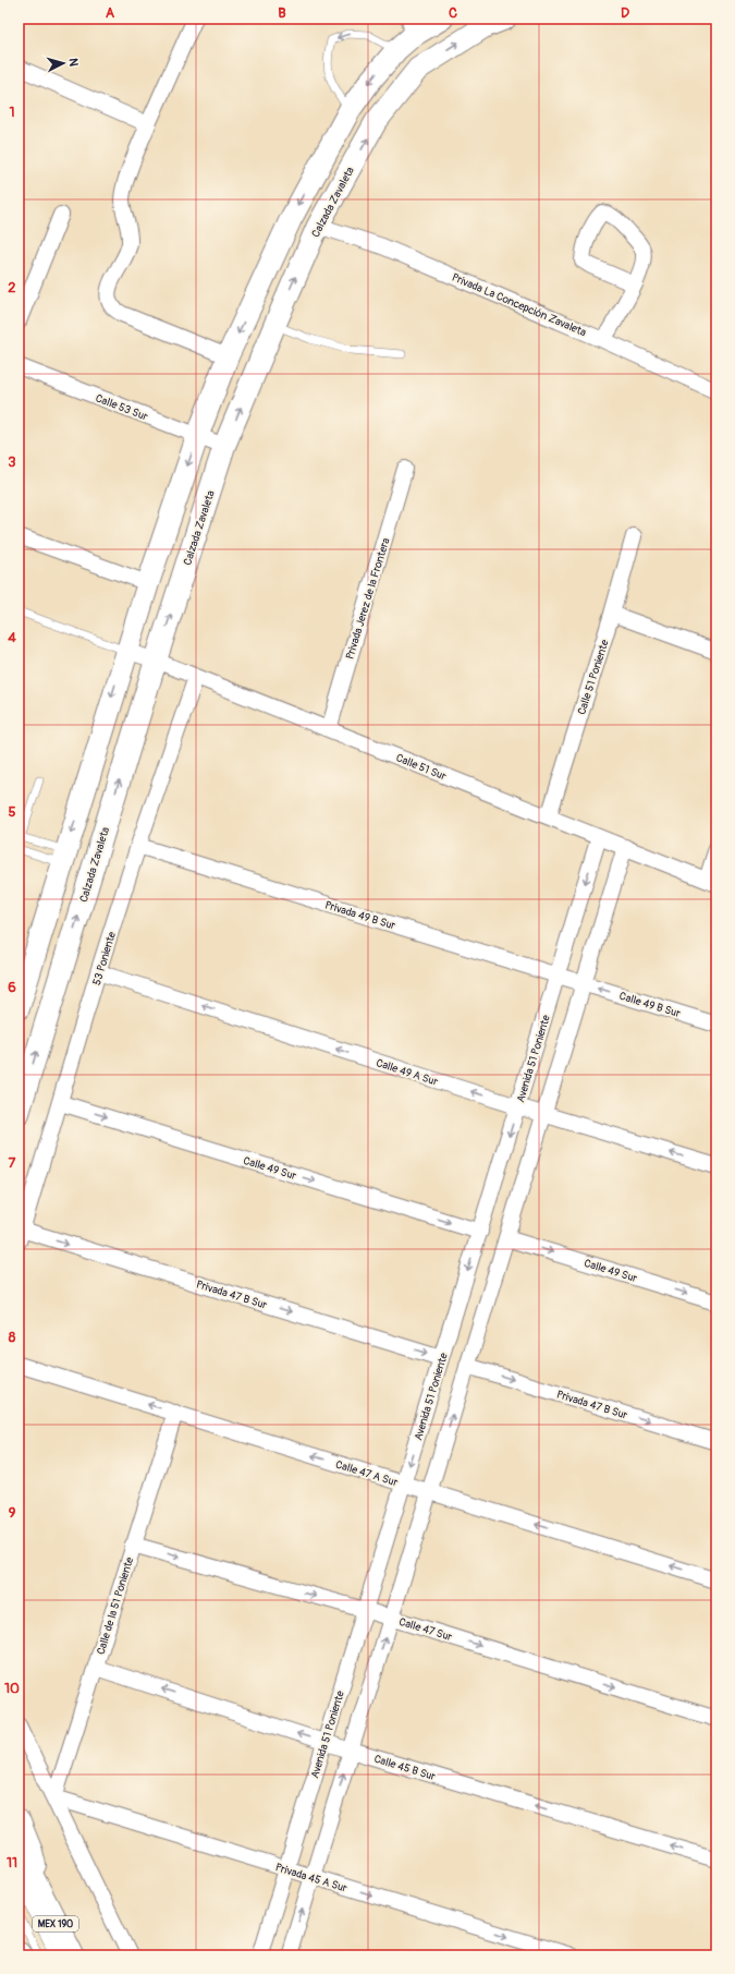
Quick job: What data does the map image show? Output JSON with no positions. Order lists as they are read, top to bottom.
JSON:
{
  "streets": {
    "main road": ["Calzada Zavaleta", "MEX 190"],
    "street": [
      "Privada La Concepción Zavaleta",
      "Calle 53 Sur",
      "Privada Jerez de la Frontera",
      "Calle 51 Poniente",
      "Calle 51 Sur",
      "Privada 49 B Sur",
      "53 Poniente",
      "Calle 49 B Sur",
      "Avenida 51 Poniente",
      "Calle 49 A Sur",
      "Calle 49 Sur",
      "Privada 47 B Sur",
      "Calle 47 A Sur",
      "Calle de la 51 Poniente",
      "Calle 47 Sur",
      "Calle 45 B Sur",
      "Privada 45 A Sur"
    ]
  },
  "crossings": [
    ["Calzada Zavaleta", "Privada La Concepción Zavaleta"],
    ["Calzada Zavaleta", "Calle 53 Sur"],
    ["Calzada Zavaleta", "Calle 51 Sur"],
    ["Privada Jerez de la Frontera", "Calle 51 Sur"],
    ["Calle 51 Poniente", "Calle 51 Sur"],
    ["Calle 51 Sur", "53 Poniente"],
    ["Calle 51 Sur", "Avenida 51 Poniente"],
    ["Privada 49 B Sur", "53 Poniente"],
    ["Privada 49 B Sur", "Calle 49 B Sur"],
    ["Privada 49 B Sur", "Avenida 51 Poniente"],
    ["53 Poniente", "Calle 49 A Sur"],
    ["53 Poniente", "Calle 49 Sur"],
    ["53 Poniente", "Privada 47 B Sur"],
    ["Avenida 51 Poniente", "Calle 49 A Sur"],
    ["Avenida 51 Poniente", "Calle 49 Sur"],
    ["Avenida 51 Poniente", "Privada 47 B Sur"],
    ["Avenida 51 Poniente", "Calle 47 A Sur"],
    ["Avenida 51 Poniente", "Calle 47 Sur"],
    ["Avenida 51 Poniente", "Calle 45 B Sur"],
    ["Avenida 51 Poniente", "Privada 45 A Sur"],
    ["Calle 47 A Sur", "Calle de la 51 Poniente"],
    ["Calle de la 51 Poniente", "Calle 47 Sur"],
    ["Calle de la 51 Poniente", "Calle 45 B Sur"],
    ["Calle de la 51 Poniente", "Privada 45 A Sur"]
  ],
  "one_way": [
    "Calle 49 B Sur",
    "Calle 49 A Sur",
    "Calle 49 Sur",
    "Privada 47 B Sur",
    "Calle 47 A Sur",
    "Calle 47 Sur",
    "Calle 45 B Sur",
    "Privada 45 A Sur"
  ],
  "north": "right",
  "grid": {
    "columns": [
      "A",
      "B",
      "C",
      "D"
    ],
    "rows": [
      "1",
      "2",
      "3",
      "4",
      "5",
      "6",
      "7",
      "8",
      "9",
      "10",
      "11"
    ]
  }
}
